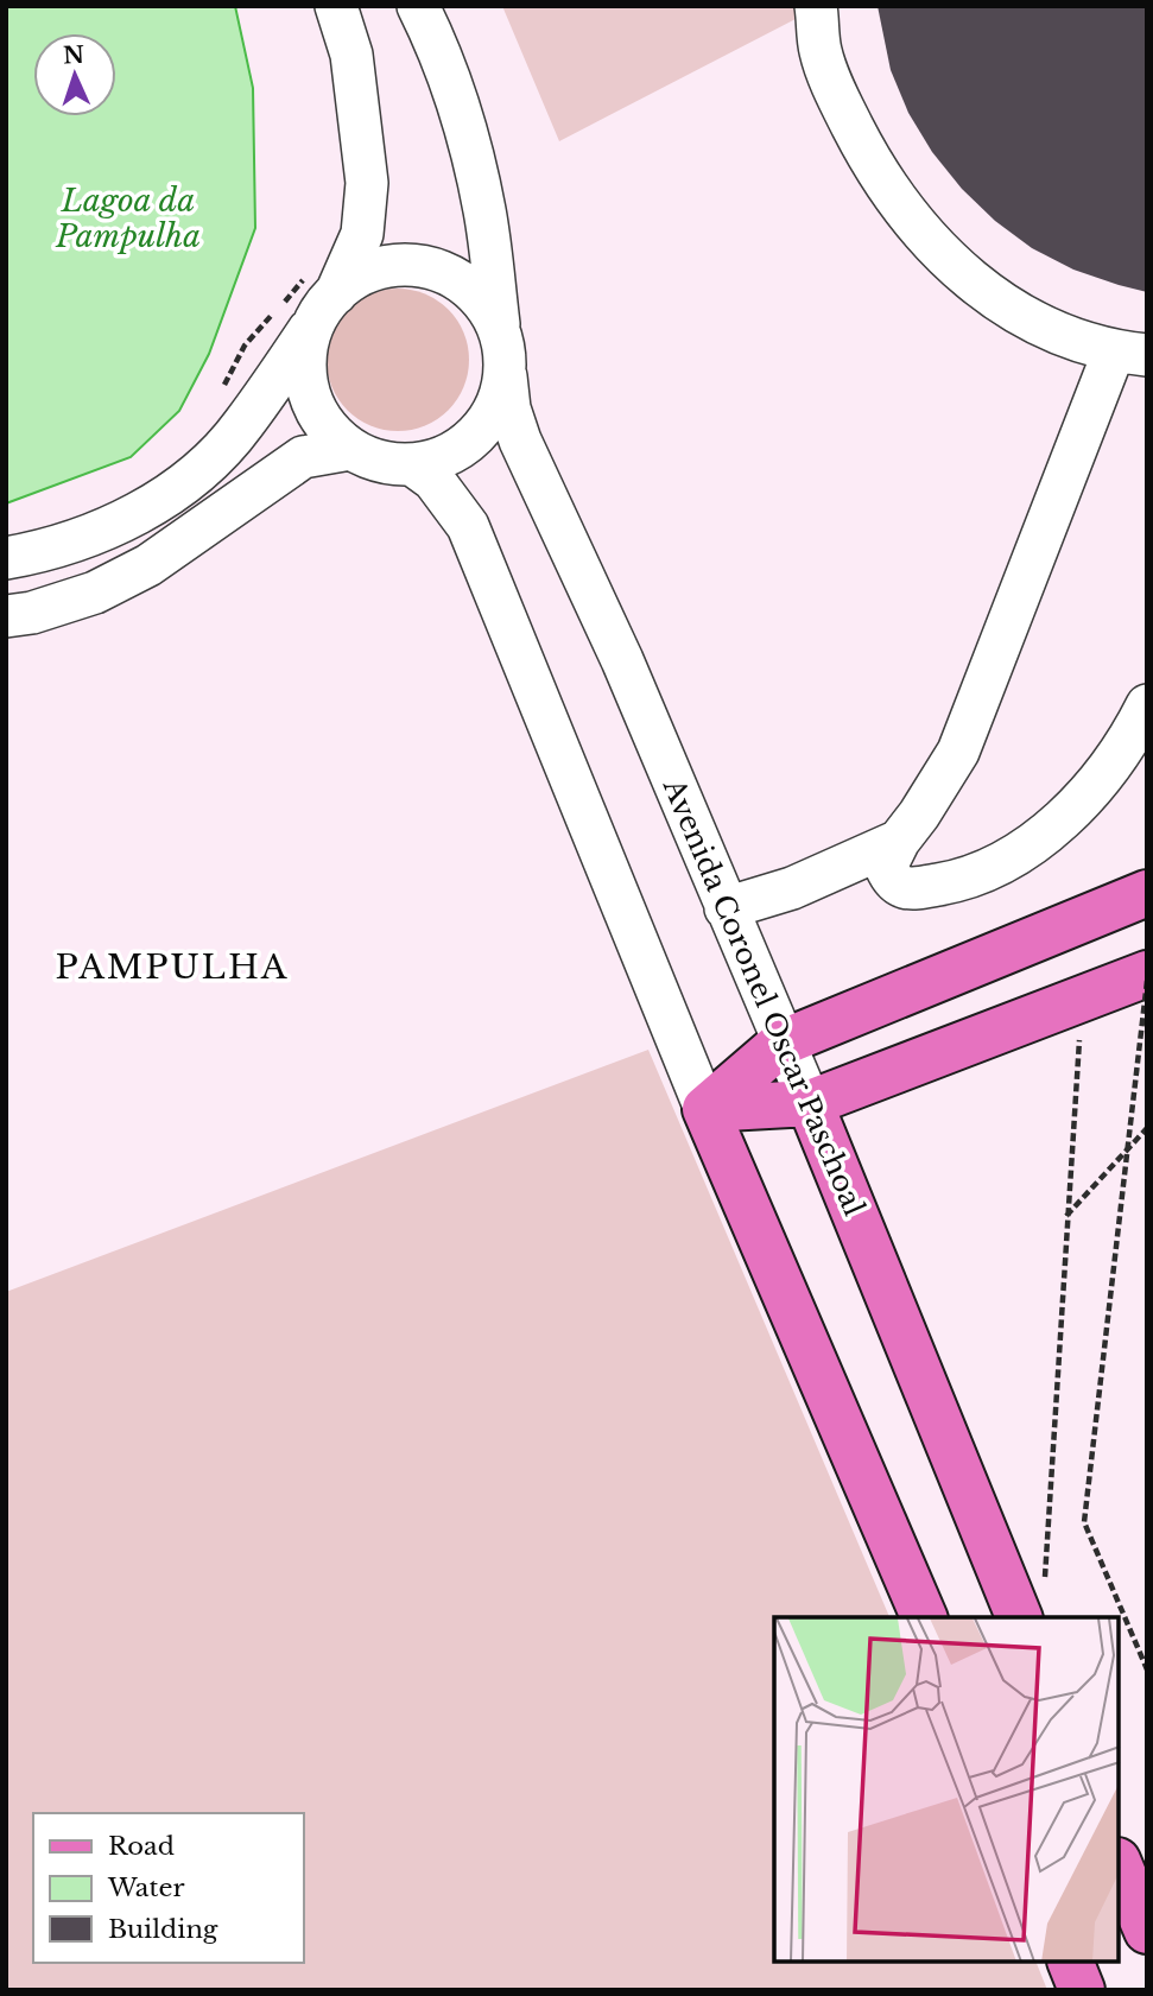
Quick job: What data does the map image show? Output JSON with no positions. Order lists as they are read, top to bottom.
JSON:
{
  "streets": {
    "main road": ["Avenida Coronel Oscar Paschoal"]
  },
  "districts": ["PAMPULHA"],
  "water": ["Lagoa da Pampulha"],
  "legend": ["Road", "Water", "Building"],
  "north": "top"
}
